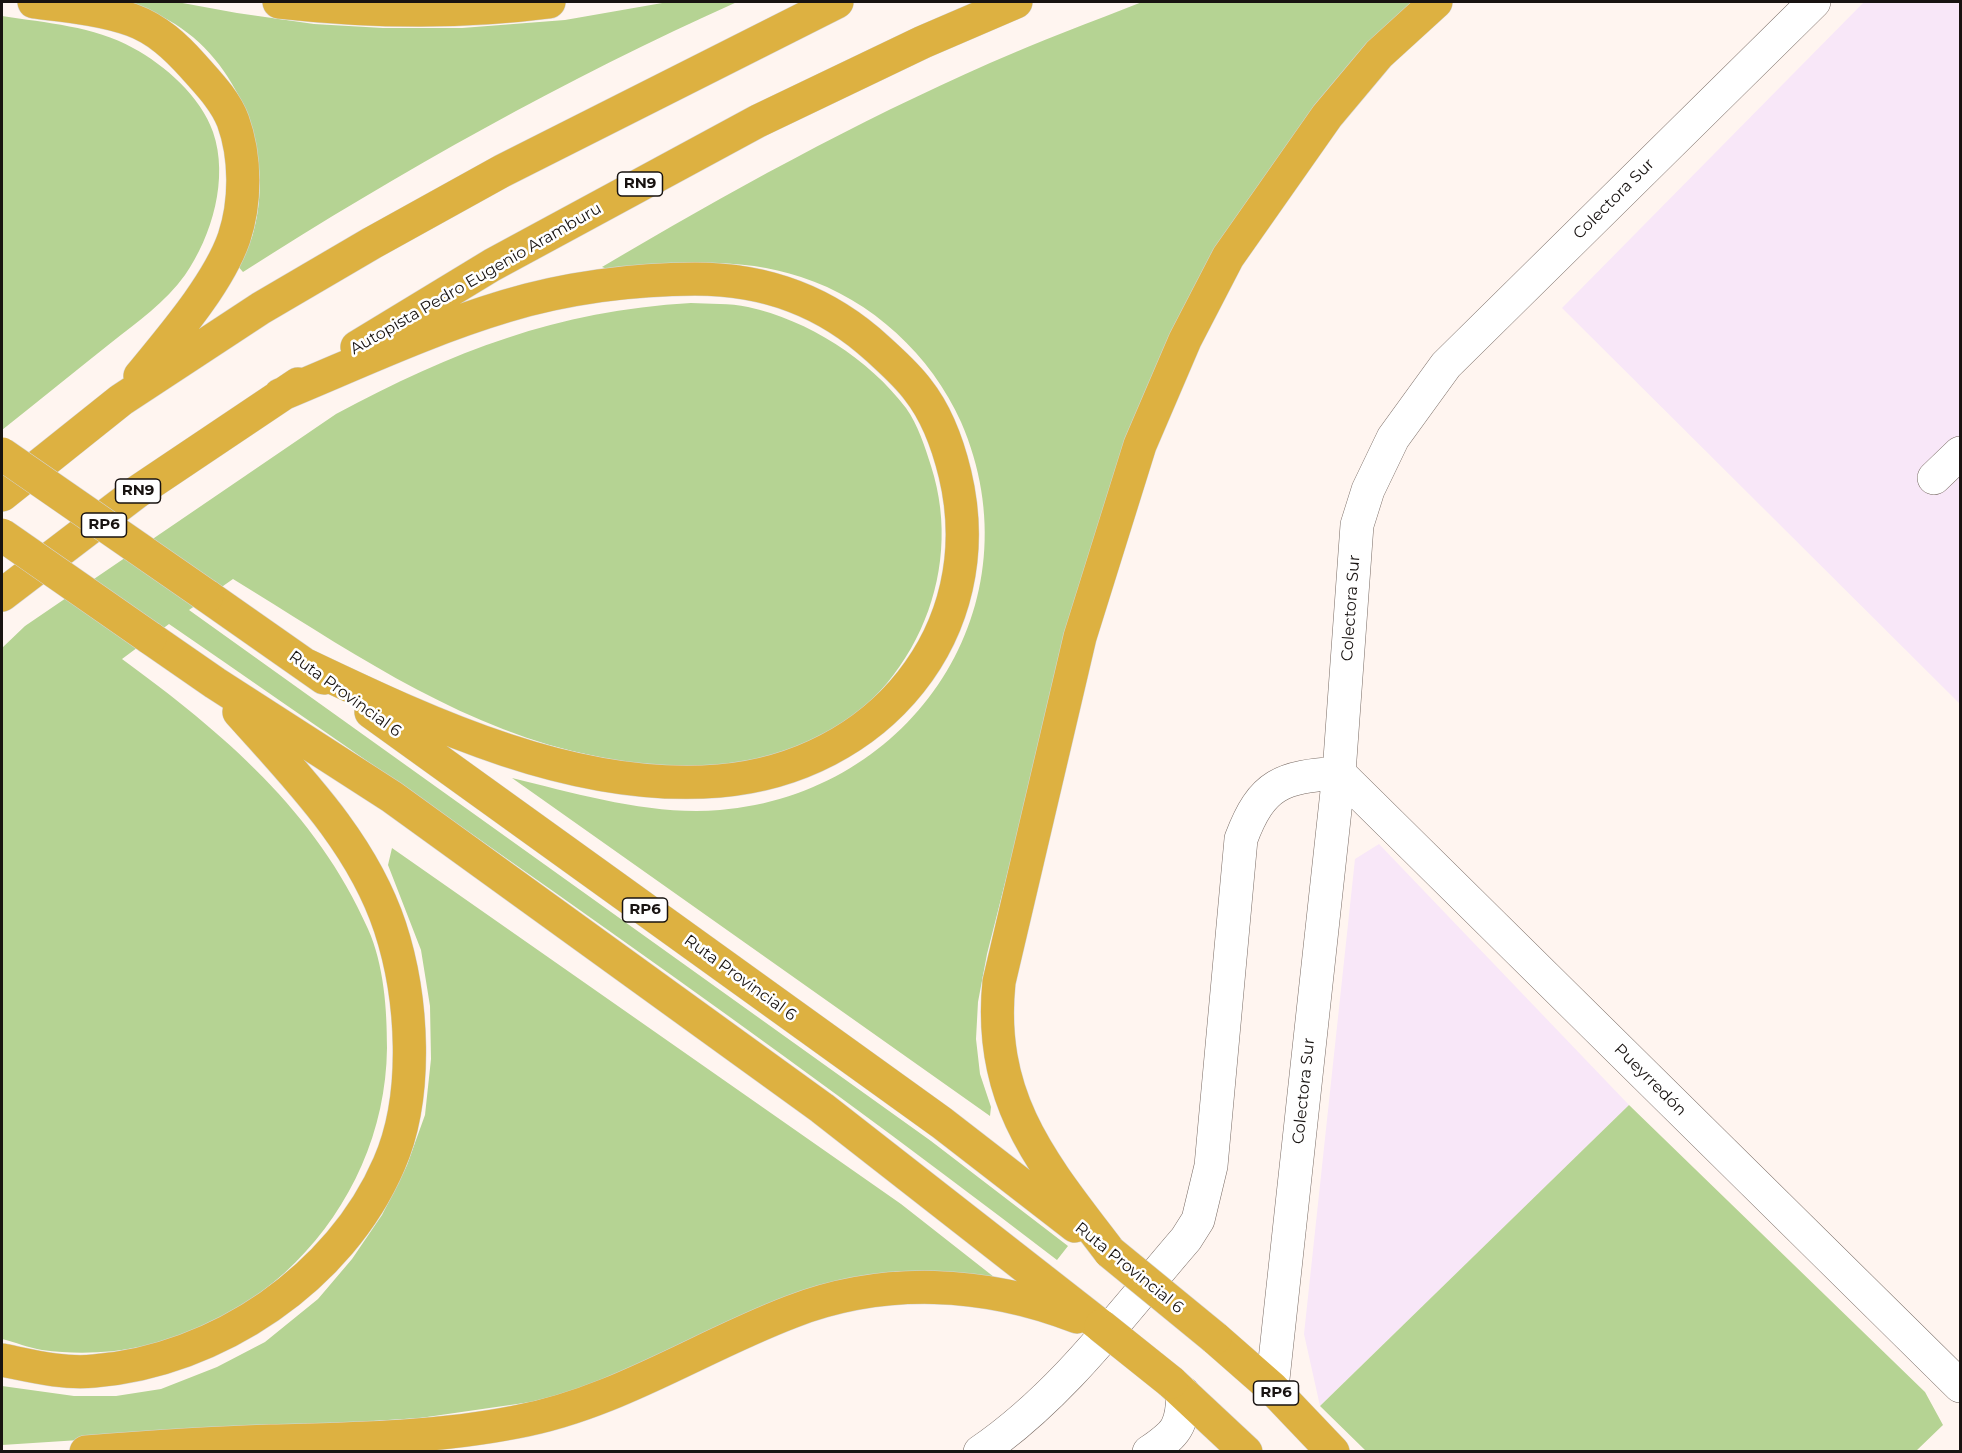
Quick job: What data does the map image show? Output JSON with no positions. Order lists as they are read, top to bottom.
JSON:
{
  "streets": {
    "highway": [
      "RN9",
      "Autopista Pedro Eugenio Aramburu",
      "RP6",
      "Ruta Provincial 6"
    ],
    "street": ["Colectora Sur", "Pueyrredón"]
  },
  "crossings": [
    ["Colectora Sur", "Ruta Provincial 6"],
    ["Colectora Sur", "Pueyrredón"]
  ]
}
